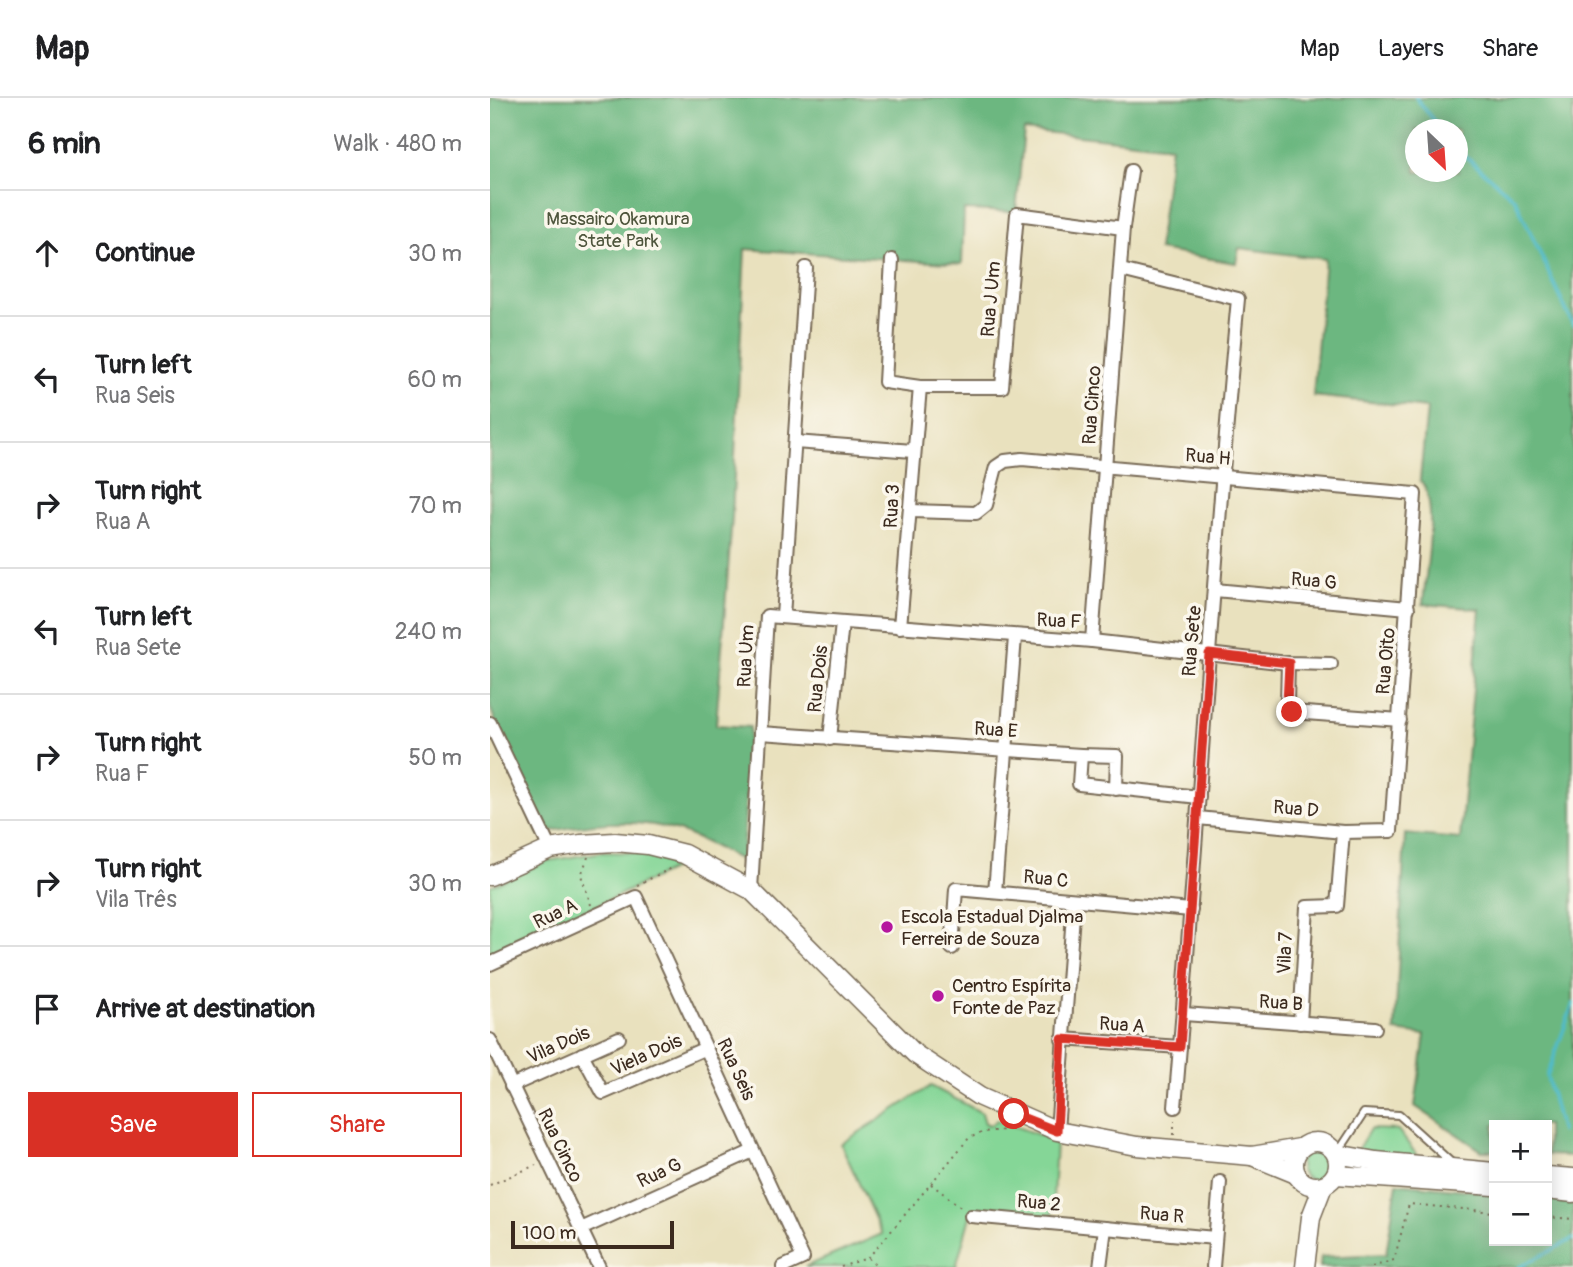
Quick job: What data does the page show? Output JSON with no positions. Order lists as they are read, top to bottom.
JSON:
{
  "streets": {
    "street": [
      "Rua J Um",
      "Rua Cinco",
      "Rua H",
      "Rua 3",
      "Rua G",
      "Rua F",
      "Rua Sete",
      "Rua Um",
      "Rua Oito",
      "Rua Dois",
      "Rua E",
      "Rua D",
      "Rua C",
      "Rua A",
      "Vila 7",
      "Rua B",
      "Vila Dois",
      "Viela Dois",
      "Rua Seis",
      "Rua 2",
      "Rua R"
    ]
  },
  "crossings": [
    ["Rua J Um", "Rua Cinco"],
    ["Rua J Um", "Rua 3"],
    ["Rua Cinco", "Rua H"],
    ["Rua Cinco", "Rua G"],
    ["Rua Cinco", "Rua F"],
    ["Rua Cinco", "Rua Sete"],
    ["Rua Cinco", "Vila Dois"],
    ["Rua H", "Rua 3"],
    ["Rua H", "Rua Sete"],
    ["Rua H", "Rua Oito"],
    ["Rua 3", "Rua F"],
    ["Rua G", "Rua Sete"],
    ["Rua G", "Rua Oito"],
    ["Rua G", "Rua Seis"],
    ["Rua F", "Rua Sete"],
    ["Rua F", "Rua Um"],
    ["Rua F", "Rua Dois"],
    ["Rua Sete", "Rua D"],
    ["Rua Sete", "Rua C"],
    ["Rua Sete", "Rua A"],
    ["Rua Sete", "Rua B"],
    ["Rua Um", "Rua E"],
    ["Rua Oito", "Rua D"],
    ["Rua Dois", "Rua E"],
    ["Rua D", "Vila 7"],
    ["Rua A", "Rua Seis"],
    ["Vila 7", "Rua B"],
    ["Vila Dois", "Viela Dois"],
    ["Viela Dois", "Rua Seis"],
    ["Rua 2", "Rua R"]
  ],
  "parks": ["Massairo Okamura State Park"],
  "places": ["Escola Estadual Djalma Ferreira de Souza", "Centro Espírita Fonte de Paz"],
  "scale_bar": "100 m",
  "north": "bottom right",
  "page": {
    "header": "Map",
    "nav": ["Map", "Layers", "Share"],
    "heading": ["6 min", "Walk · 480 m"],
    "list": [
      ["Continue", "30 m"],
      ["Turn left", "Rua Seis", "60 m"],
      ["Turn right", "Rua A", "70 m"],
      ["Turn left", "Rua Sete", "240 m"],
      ["Turn right", "Rua F", "50 m"],
      ["Turn right", "Vila Três", "30 m"],
      "Arrive at destination"
    ],
    "buttons": ["Save", "Share"],
    "map_buttons": ["+", "−"],
    "scale": "100 m"
  }
}
